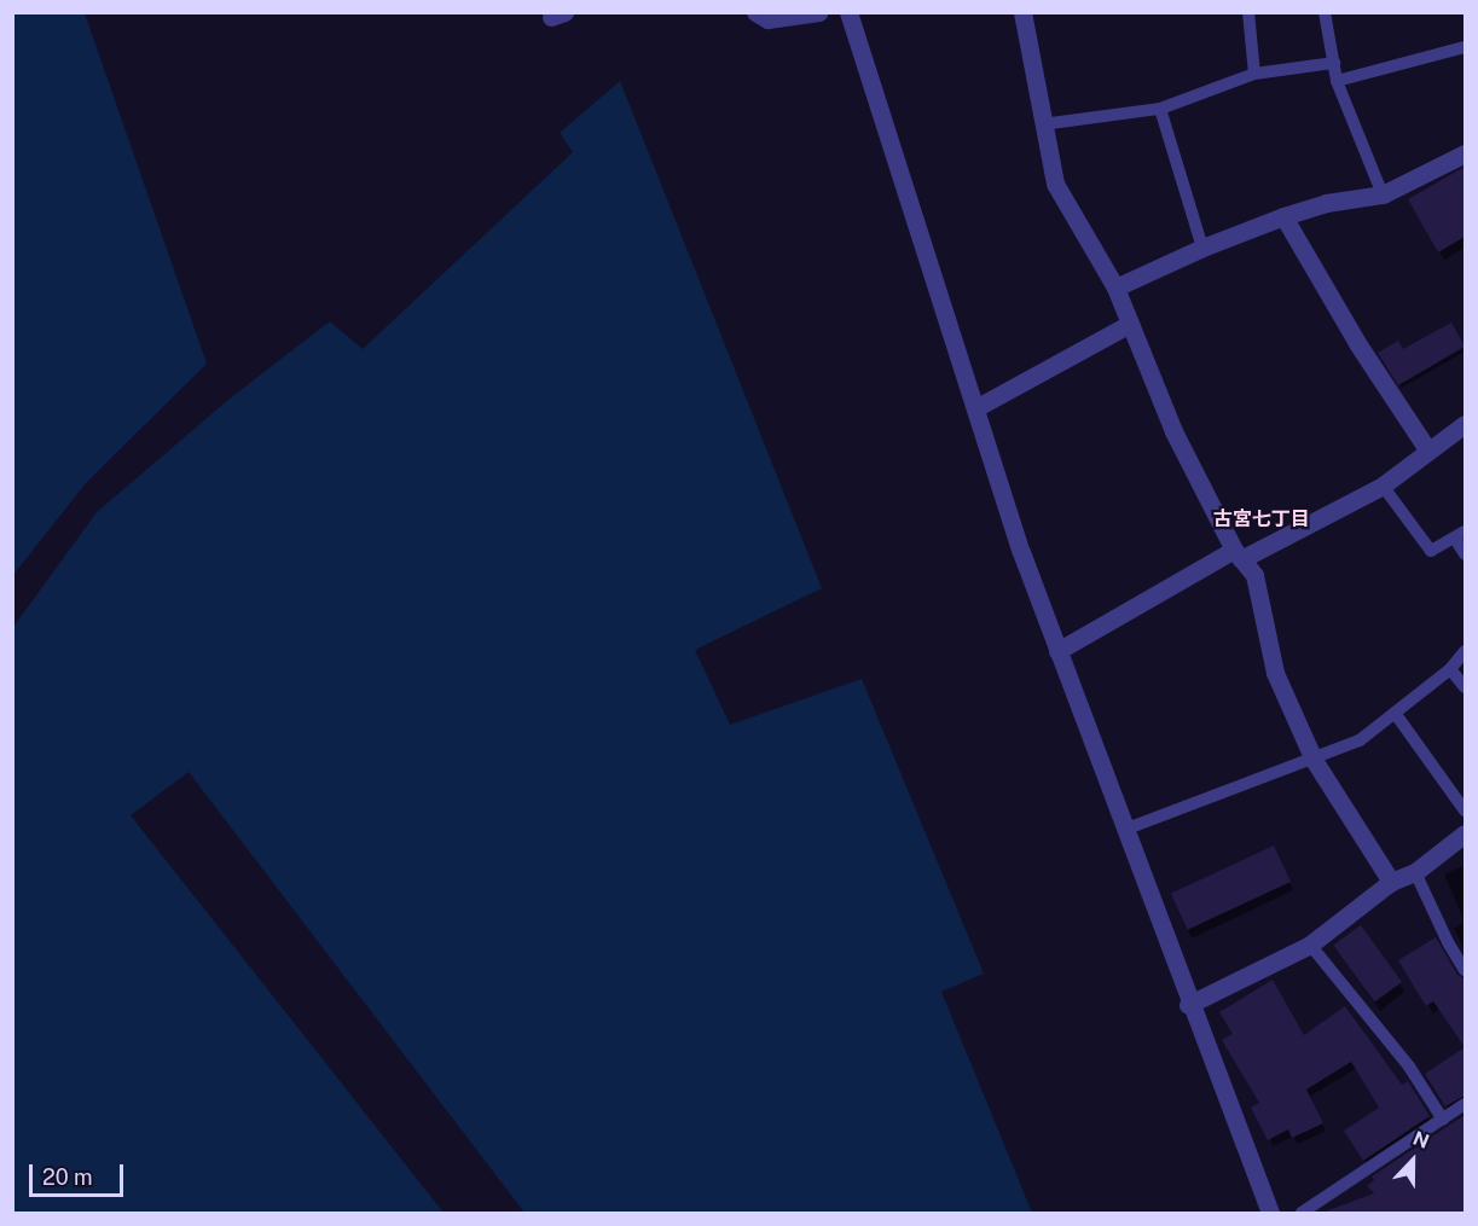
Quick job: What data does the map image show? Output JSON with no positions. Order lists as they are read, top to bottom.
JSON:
{
  "districts": ["古宮七丁目"],
  "scale_bar": "20 m",
  "north": "top"
}
